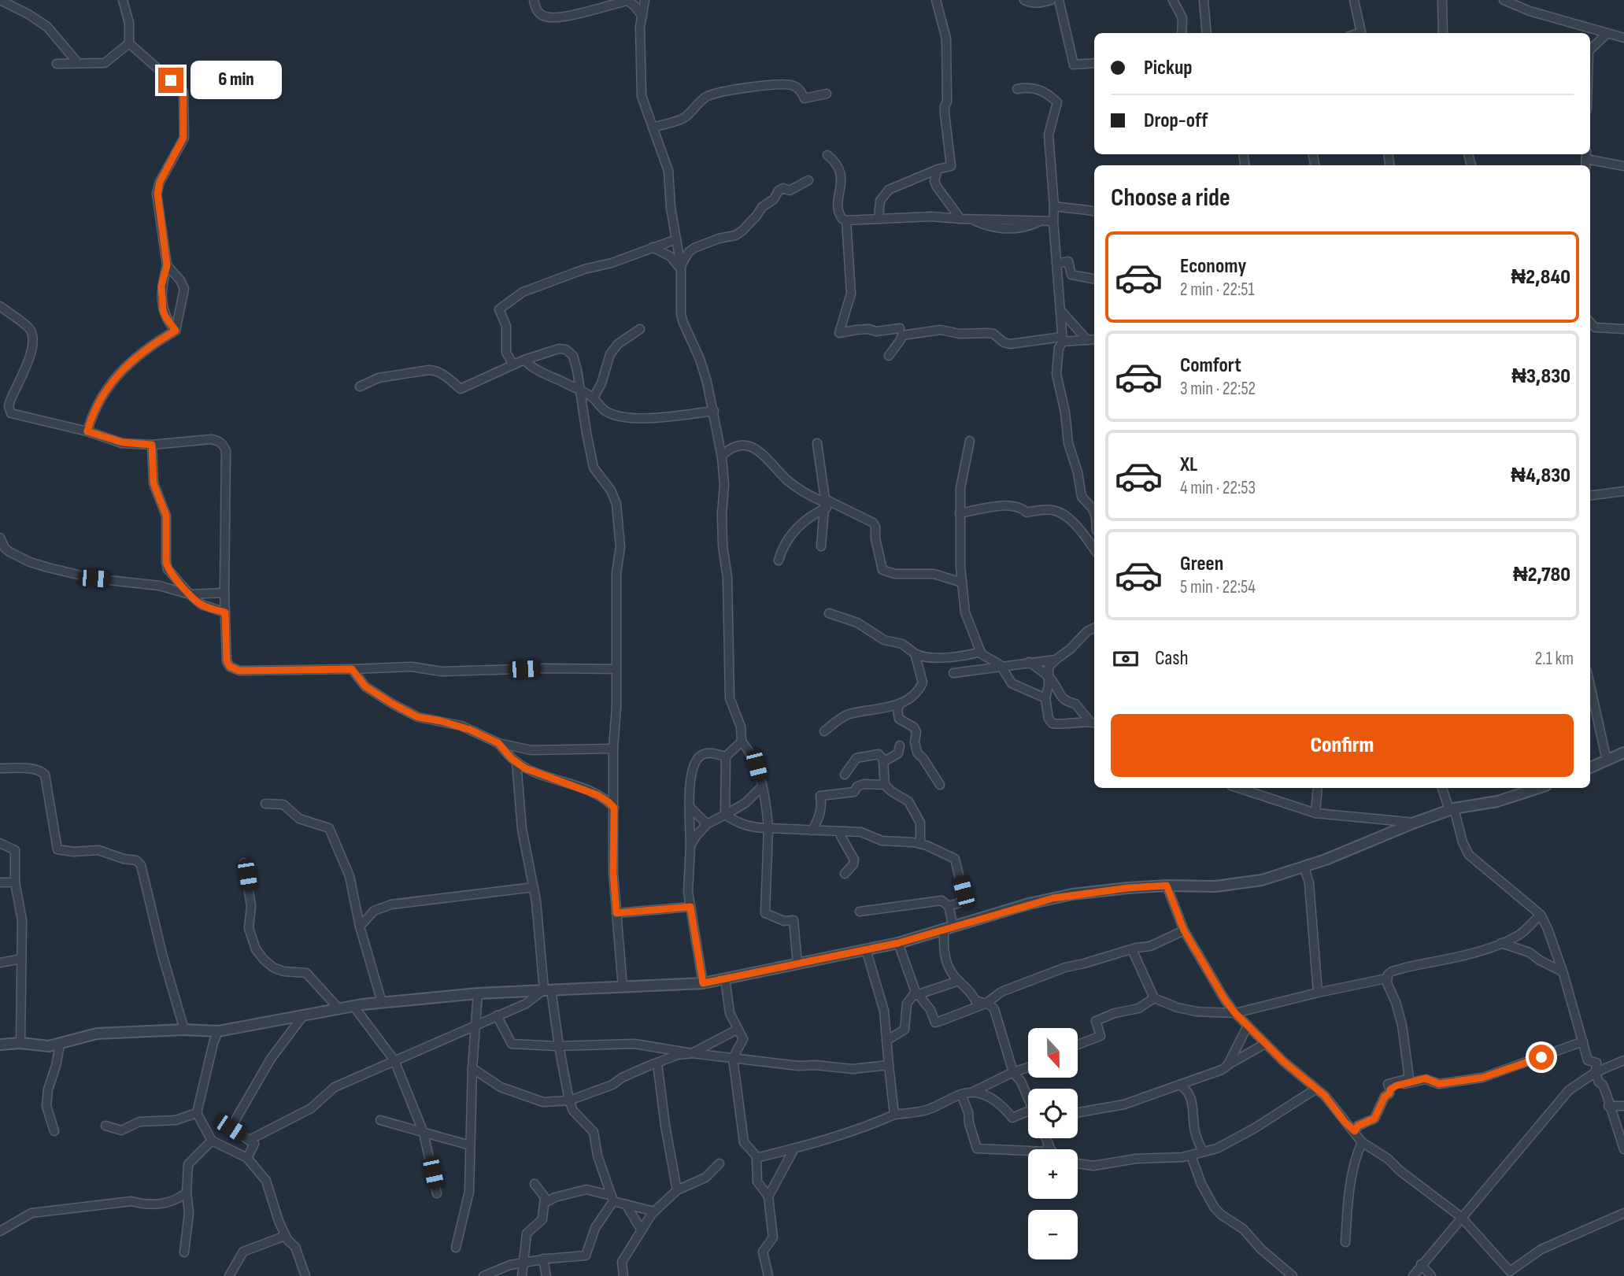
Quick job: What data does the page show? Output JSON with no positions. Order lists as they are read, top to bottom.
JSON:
{
  "north": "bottom",
  "page": {
    "banner": ["Pickup", "Drop-off"],
    "bubble": "6 min",
    "heading": "Choose a ride",
    "list": [
      {
        "name": "Economy",
        "note": "2 min · 22:51",
        "value": "₦2,840"
      },
      {
        "name": "Comfort",
        "note": "3 min · 22:52",
        "value": "₦3,830"
      },
      {
        "name": "XL",
        "note": "4 min · 22:53",
        "value": "₦4,830"
      },
      {
        "name": "Green",
        "note": "5 min · 22:54",
        "value": "₦2,780"
      }
    ],
    "pay": ["Cash", "2.1 km"],
    "buttons": "Confirm",
    "map_buttons": ["+", "−"]
  }
}
